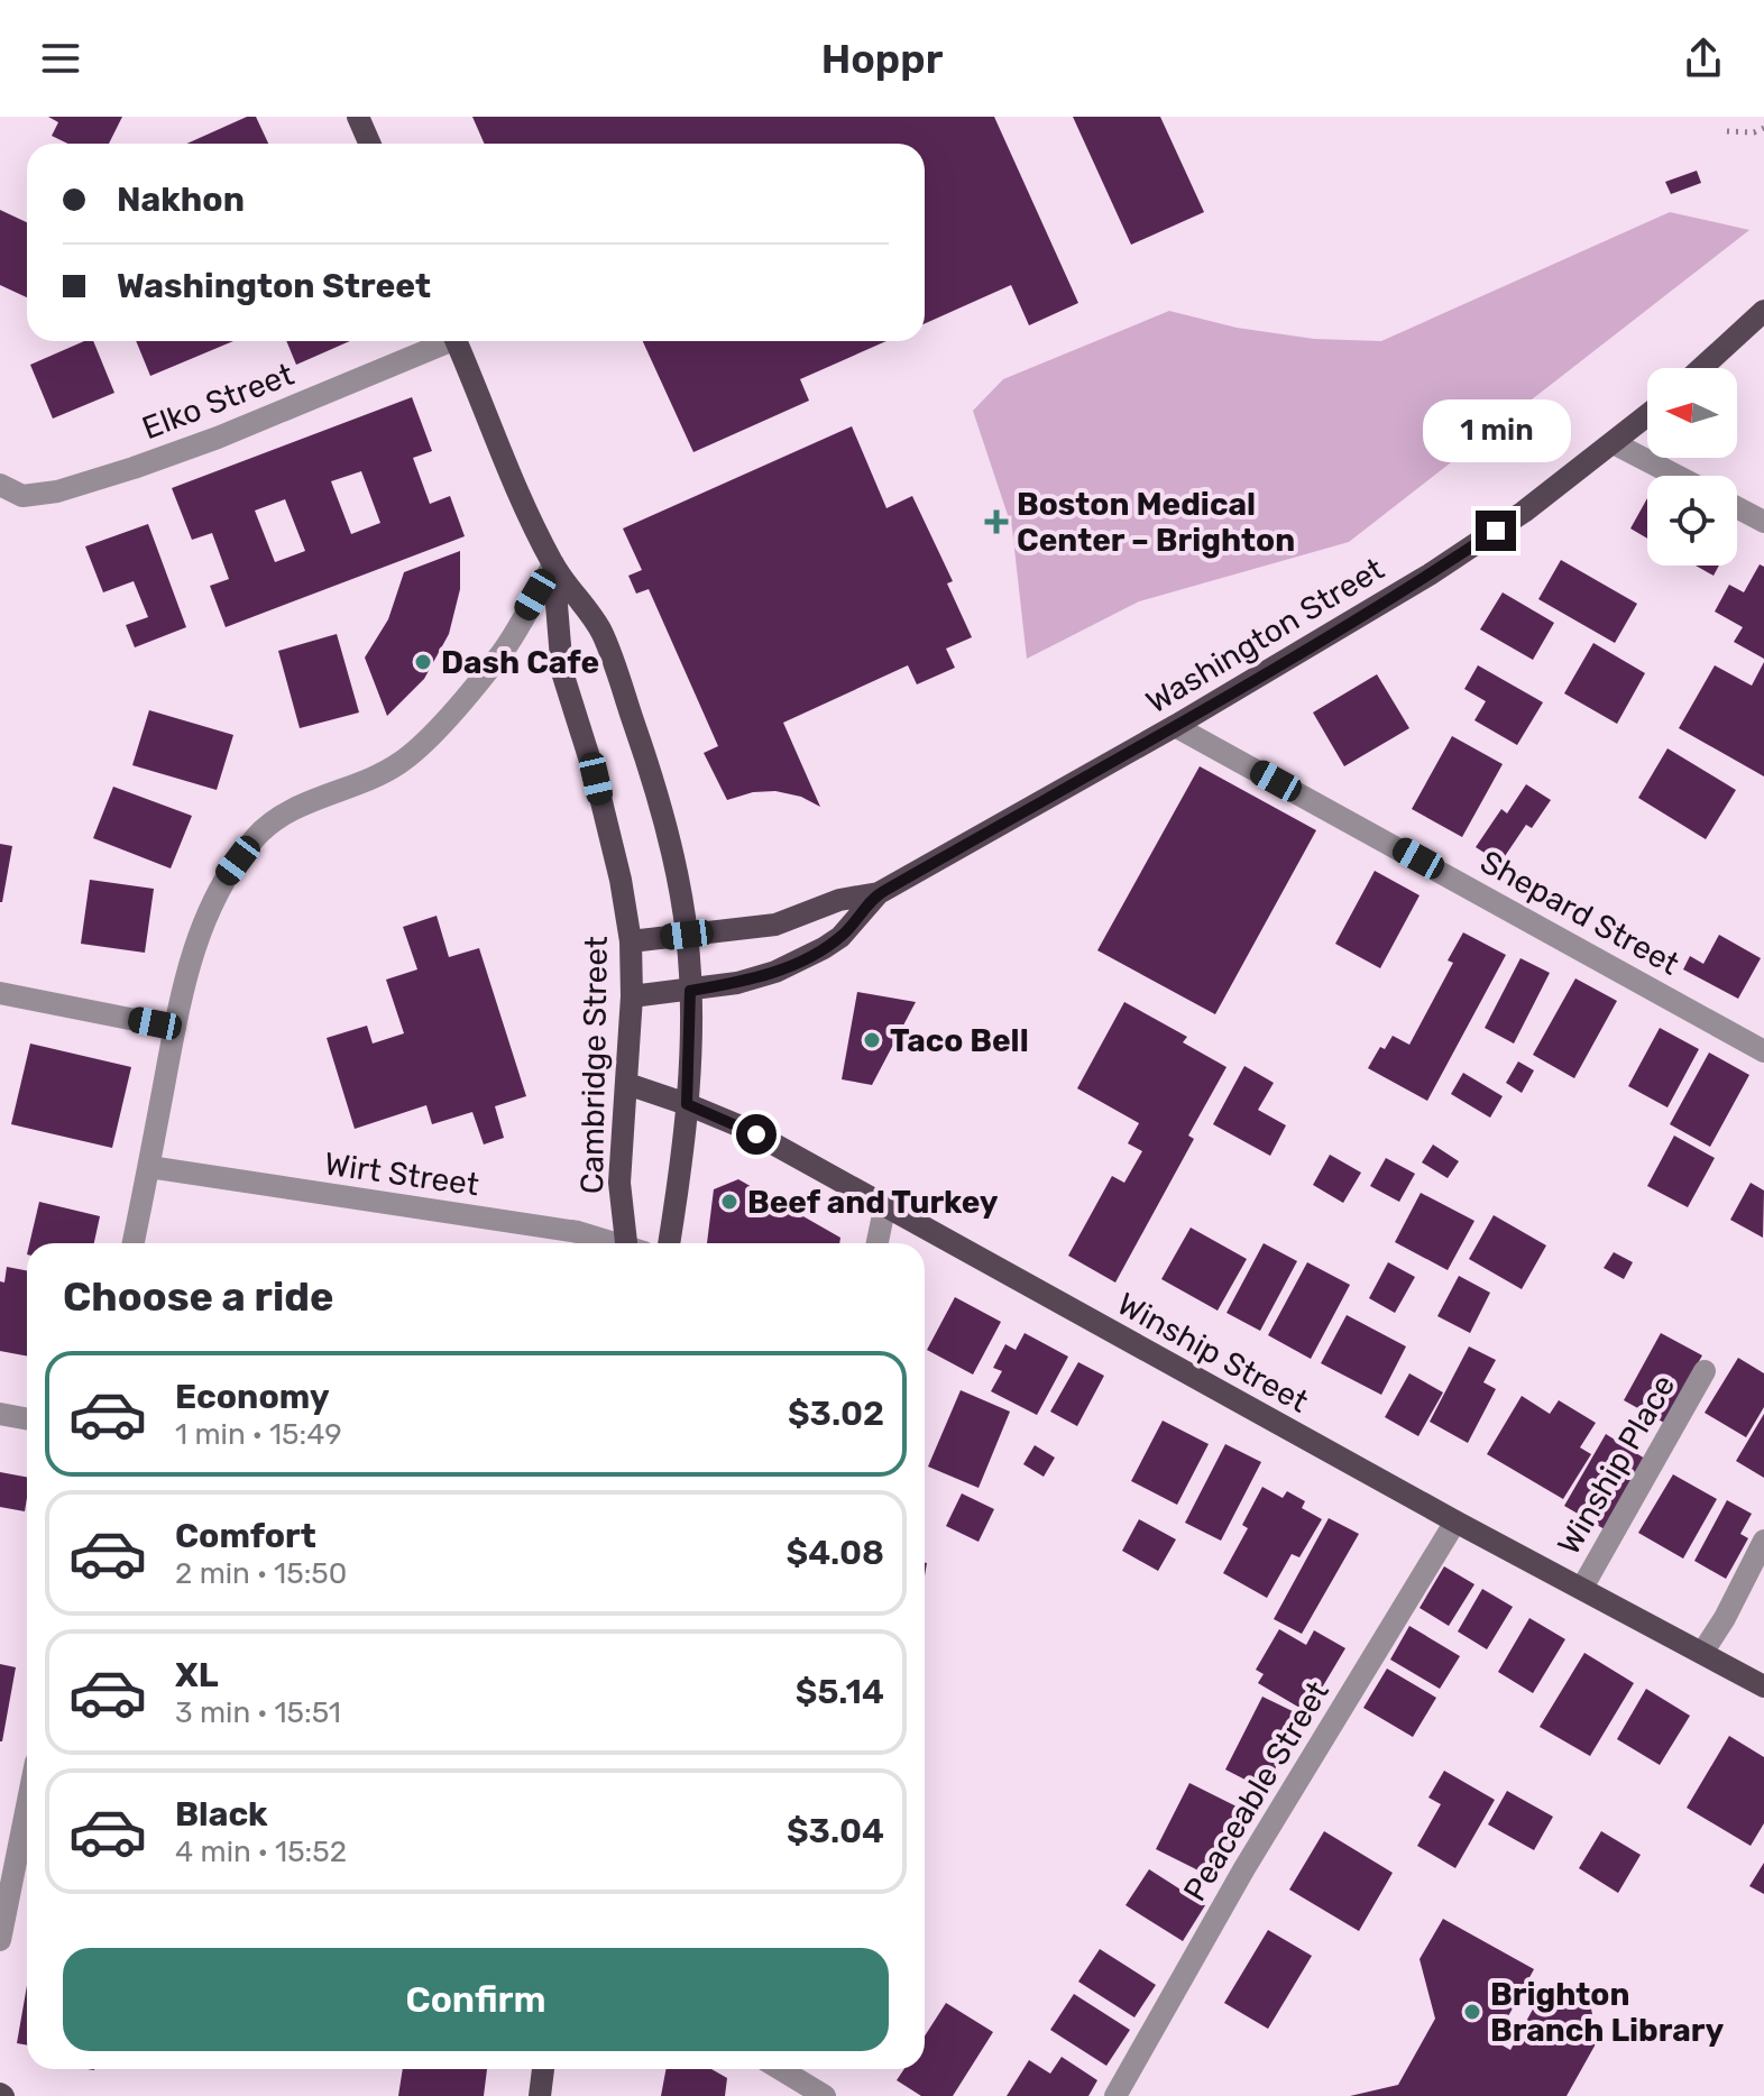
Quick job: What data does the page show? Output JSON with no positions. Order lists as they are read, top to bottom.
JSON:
{
  "streets": {
    "main road": ["Washington Street", "Cambridge Street", "Winship Street"],
    "street": [
      "Elko Street",
      "Shepard Street",
      "Wirt Street",
      "Winship Place",
      "Peaceable Street"
    ]
  },
  "crossings": [
    ["Washington Street", "Shepard Street"],
    ["Washington Street", "Cambridge Street"],
    ["Cambridge Street", "Winship Street"],
    ["Winship Street", "Winship Place"],
    ["Winship Street", "Peaceable Street"]
  ],
  "places": {
    "health": ["Boston Medical Center – Brighton"],
    "other": [
      "Dash Cafe",
      "Taco Bell",
      "Beef and Turkey",
      "Brighton Branch Library"
    ]
  },
  "north": "left",
  "page": {
    "header": "Hoppr",
    "banner": ["Nakhon", "Washington Street"],
    "bubble": "1 min",
    "heading": "Choose a ride",
    "list": [
      {
        "name": "Economy",
        "note": "1 min · 15:49",
        "value": "$3.02"
      },
      {
        "name": "Comfort",
        "note": "2 min · 15:50",
        "value": "$4.08"
      },
      {
        "name": "XL",
        "note": "3 min · 15:51",
        "value": "$5.14"
      },
      {
        "name": "Black",
        "note": "4 min · 15:52",
        "value": "$3.04"
      }
    ],
    "buttons": "Confirm"
  }
}
